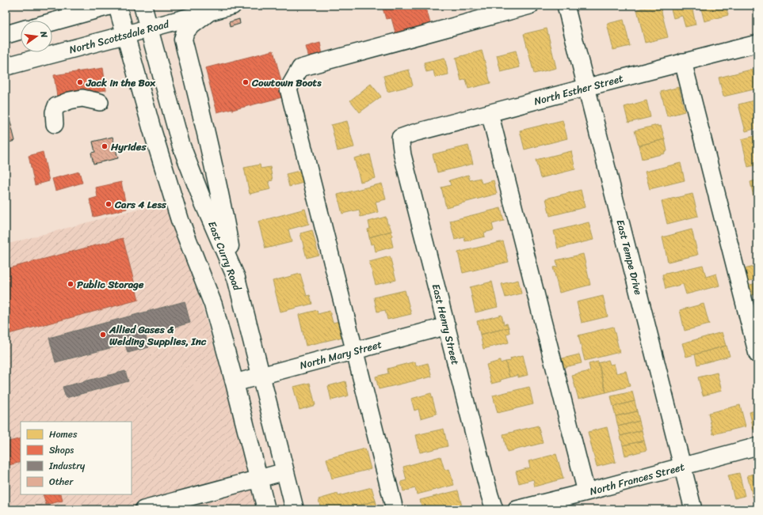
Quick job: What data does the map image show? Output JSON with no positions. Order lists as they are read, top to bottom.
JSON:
{
  "streets": {
    "main road": ["North Scottsdale Road", "East Curry Road"],
    "street": [
      "North Esther Street",
      "East Tempe Drive",
      "East Henry Street",
      "North Mary Street",
      "North Frances Street"
    ]
  },
  "crossings": [
    ["North Scottsdale Road", "East Curry Road"],
    ["North Esther Street", "East Tempe Drive"],
    ["North Esther Street", "East Henry Street"],
    ["East Curry Road", "North Mary Street"],
    ["East Tempe Drive", "North Frances Street"],
    ["East Henry Street", "North Mary Street"]
  ],
  "places": [
    "Jack in the Box",
    "Cowtown Boots",
    "Hyrides",
    "Cars 4 Less",
    "Public Storage",
    "Allied Gases & Welding Supplies, Inc"
  ],
  "legend": [
    "Homes",
    "Shops",
    "Industry",
    "Other"
  ],
  "north": "right"
}
